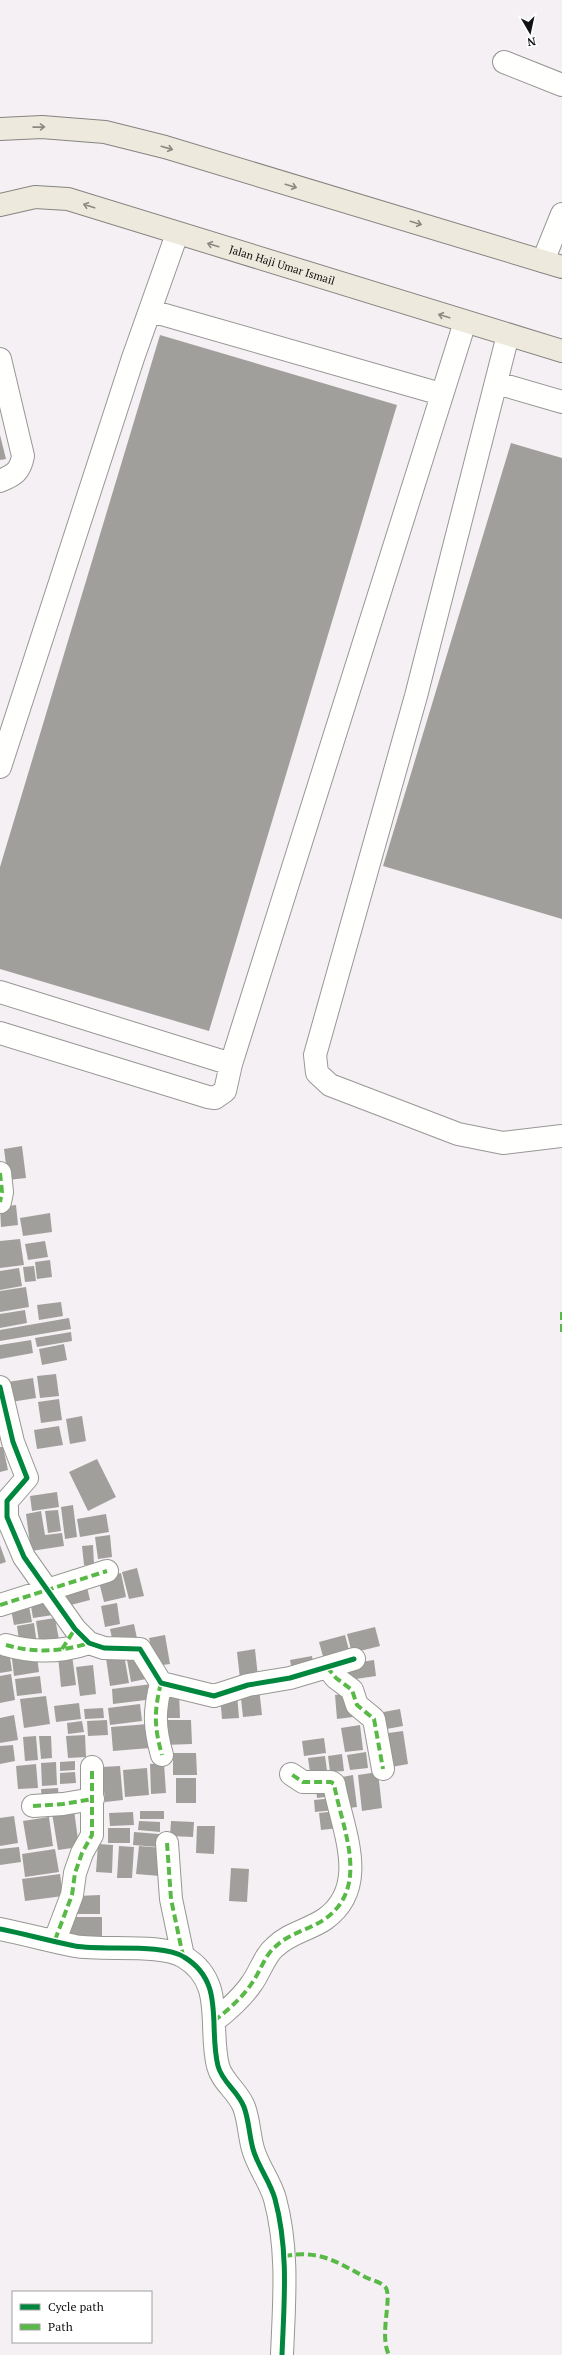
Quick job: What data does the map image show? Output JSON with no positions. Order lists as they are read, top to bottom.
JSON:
{
  "streets": {
    "main road": ["Jalan Haji Umar Ismail"]
  },
  "legend": ["Cycle path", "Path"],
  "north": "bottom"
}
